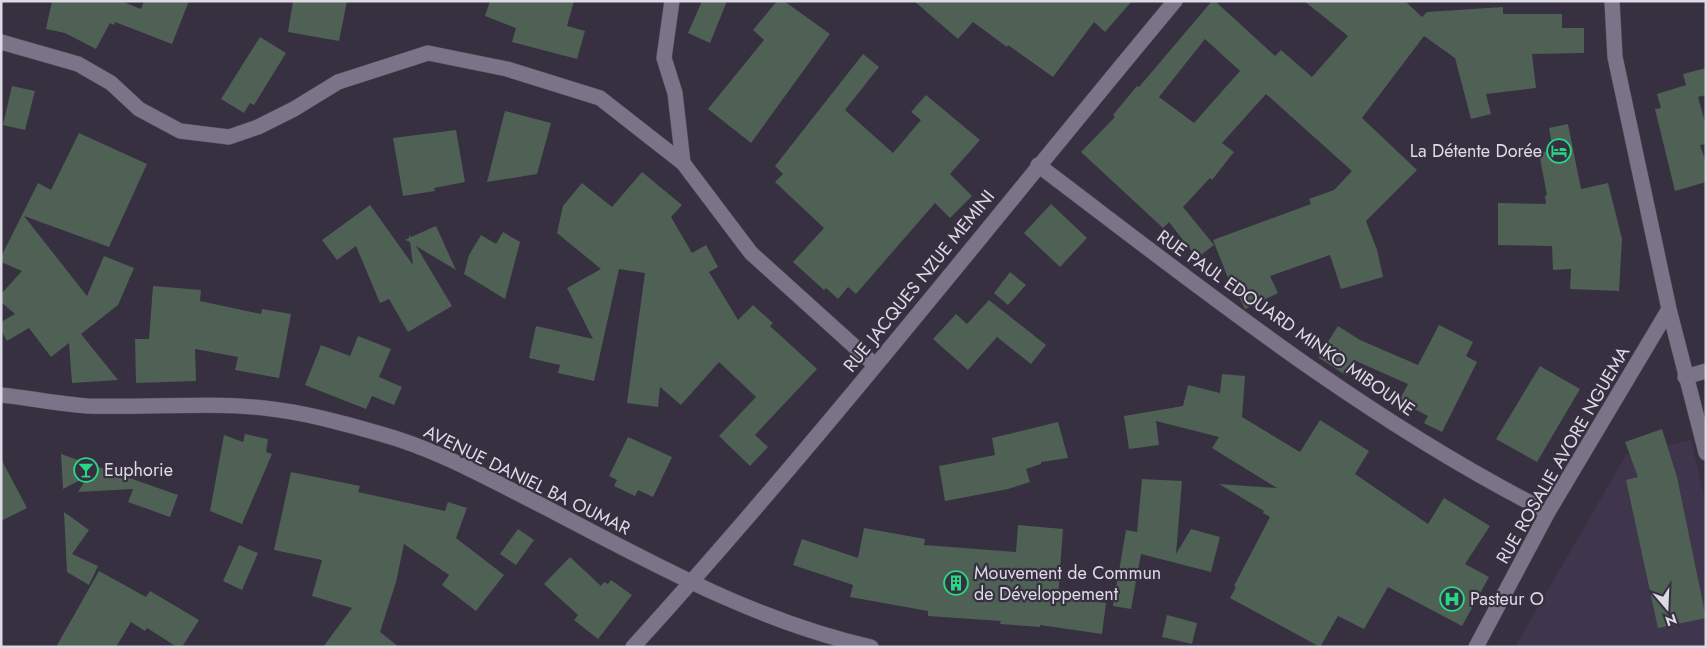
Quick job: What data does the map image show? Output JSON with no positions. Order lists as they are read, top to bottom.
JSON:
{
  "streets": {
    "street": [
      "RUE JACQUES NZUE MEMINI",
      "RUE PAUL EDOUARD MINKO MIBOUNE",
      "RUE ROSALIE AVORE NGUEMA",
      "AVENUE DANIEL BA OUMAR"
    ]
  },
  "crossings": [
    ["RUE JACQUES NZUE MEMINI", "RUE PAUL EDOUARD MINKO MIBOUNE"],
    ["RUE JACQUES NZUE MEMINI", "AVENUE DANIEL BA OUMAR"],
    ["RUE PAUL EDOUARD MINKO MIBOUNE", "RUE ROSALIE AVORE NGUEMA"]
  ],
  "places": {
    "hotel": ["La Détente Dorée"],
    "bar": ["Euphorie"],
    "building": ["Mouvement de Commun de Développement"],
    "hospital": ["Pasteur O"]
  },
  "north": "bottom"
}
